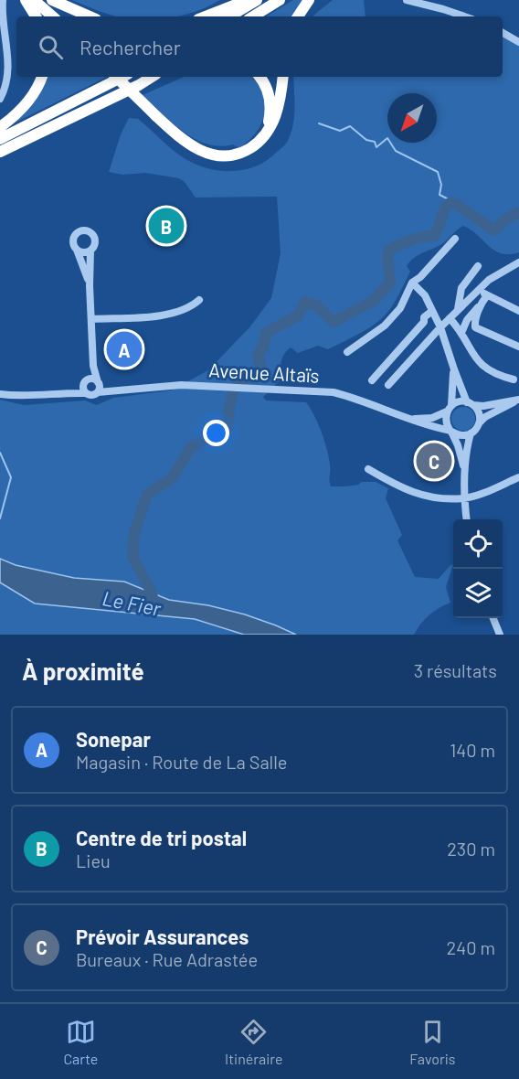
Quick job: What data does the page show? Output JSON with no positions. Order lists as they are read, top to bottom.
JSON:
{
  "streets": {
    "street": ["Avenue Altaïs"]
  },
  "water": ["Le Fier"],
  "north": "bottom left",
  "page": {
    "search": "Rechercher",
    "pins": ["B", "A", "C"],
    "heading": ["À proximité", "3 résultats"],
    "list": [
      {
        "mark": "A",
        "name": "Sonepar",
        "note": "Magasin · Route de La Salle",
        "value": "140 m"
      },
      {
        "mark": "B",
        "name": "Centre de tri postal",
        "note": "Lieu",
        "value": "230 m"
      },
      {
        "mark": "C",
        "name": "Prévoir Assurances",
        "note": "Bureaux · Rue Adrastée",
        "value": "240 m"
      }
    ],
    "nav": ["Carte", "Itinéraire", "Favoris"]
  }
}
